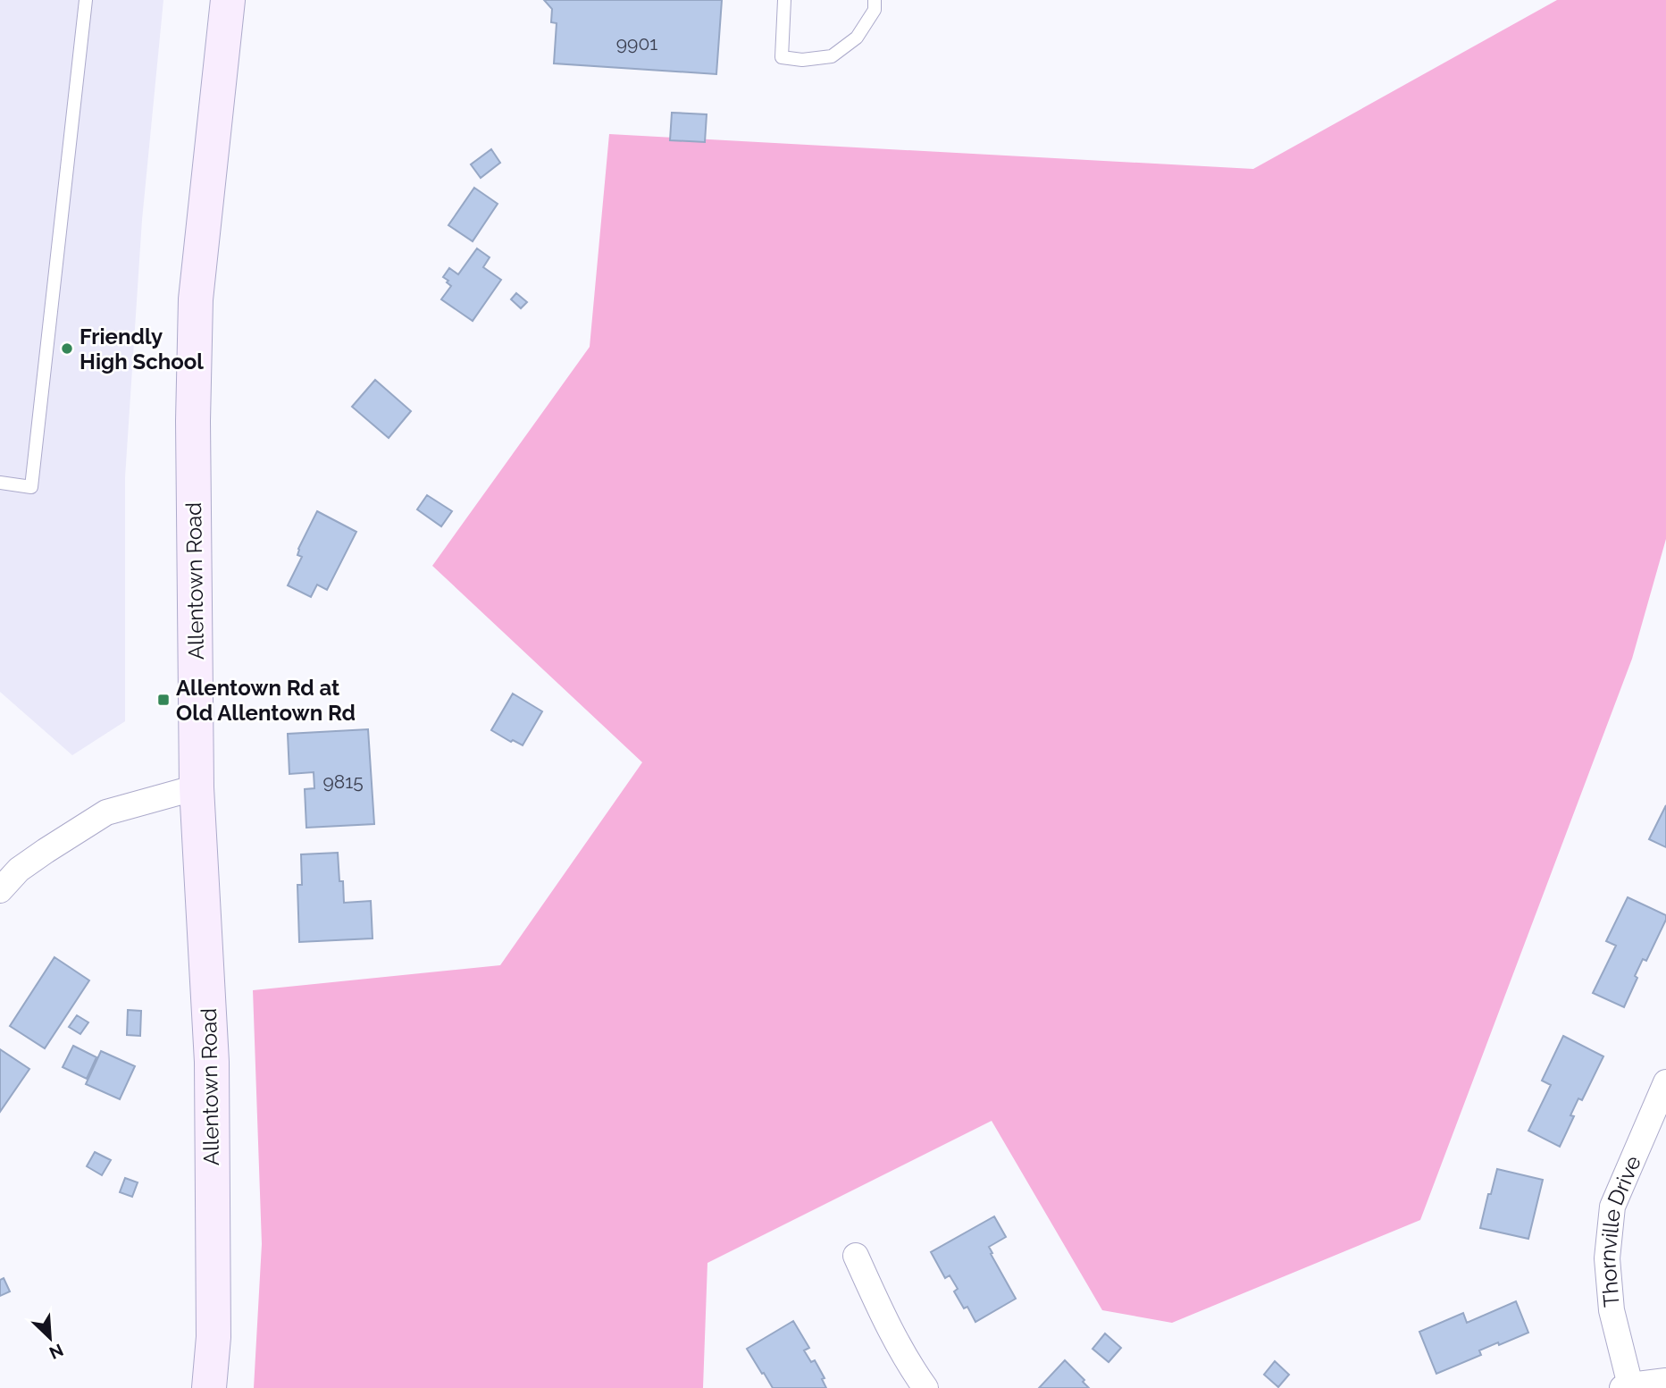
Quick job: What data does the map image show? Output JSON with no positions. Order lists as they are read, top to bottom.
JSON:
{
  "streets": {
    "main road": ["Allentown Road"],
    "street": ["Thornville Drive"]
  },
  "places": {
    "other": ["Friendly High School"],
    "transit": ["Allentown Rd at Old Allentown Rd"]
  },
  "house_numbers": ["9901", "9815"],
  "north": "bottom right"
}
